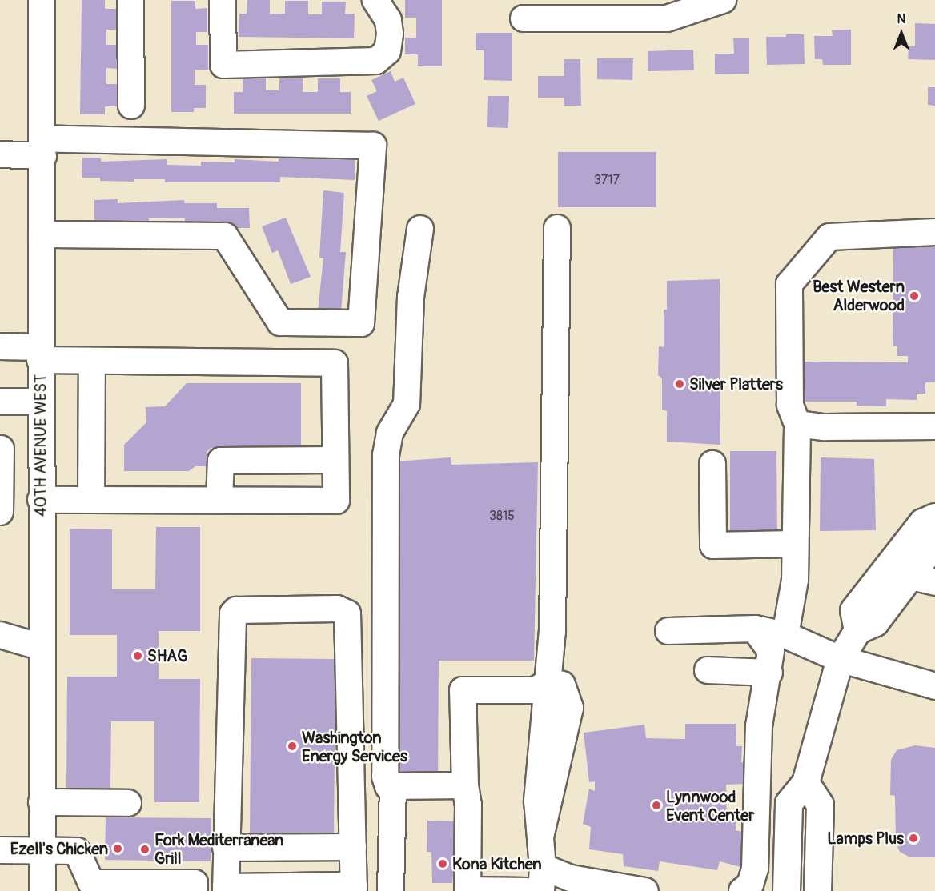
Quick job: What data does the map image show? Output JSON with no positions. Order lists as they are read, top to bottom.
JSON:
{
  "streets": {
    "street": ["40TH AVENUE WEST"]
  },
  "places": [
    "Best Western Alderwood",
    "Silver Platters",
    "SHAG",
    "Washington Energy Services",
    "Lynnwood Event Center",
    "Lamps Plus",
    "Ezell's Chicken",
    "Fork Mediterranean Grill",
    "Kona Kitchen"
  ],
  "house_numbers": ["3717", "3815"],
  "north": "top"
}
